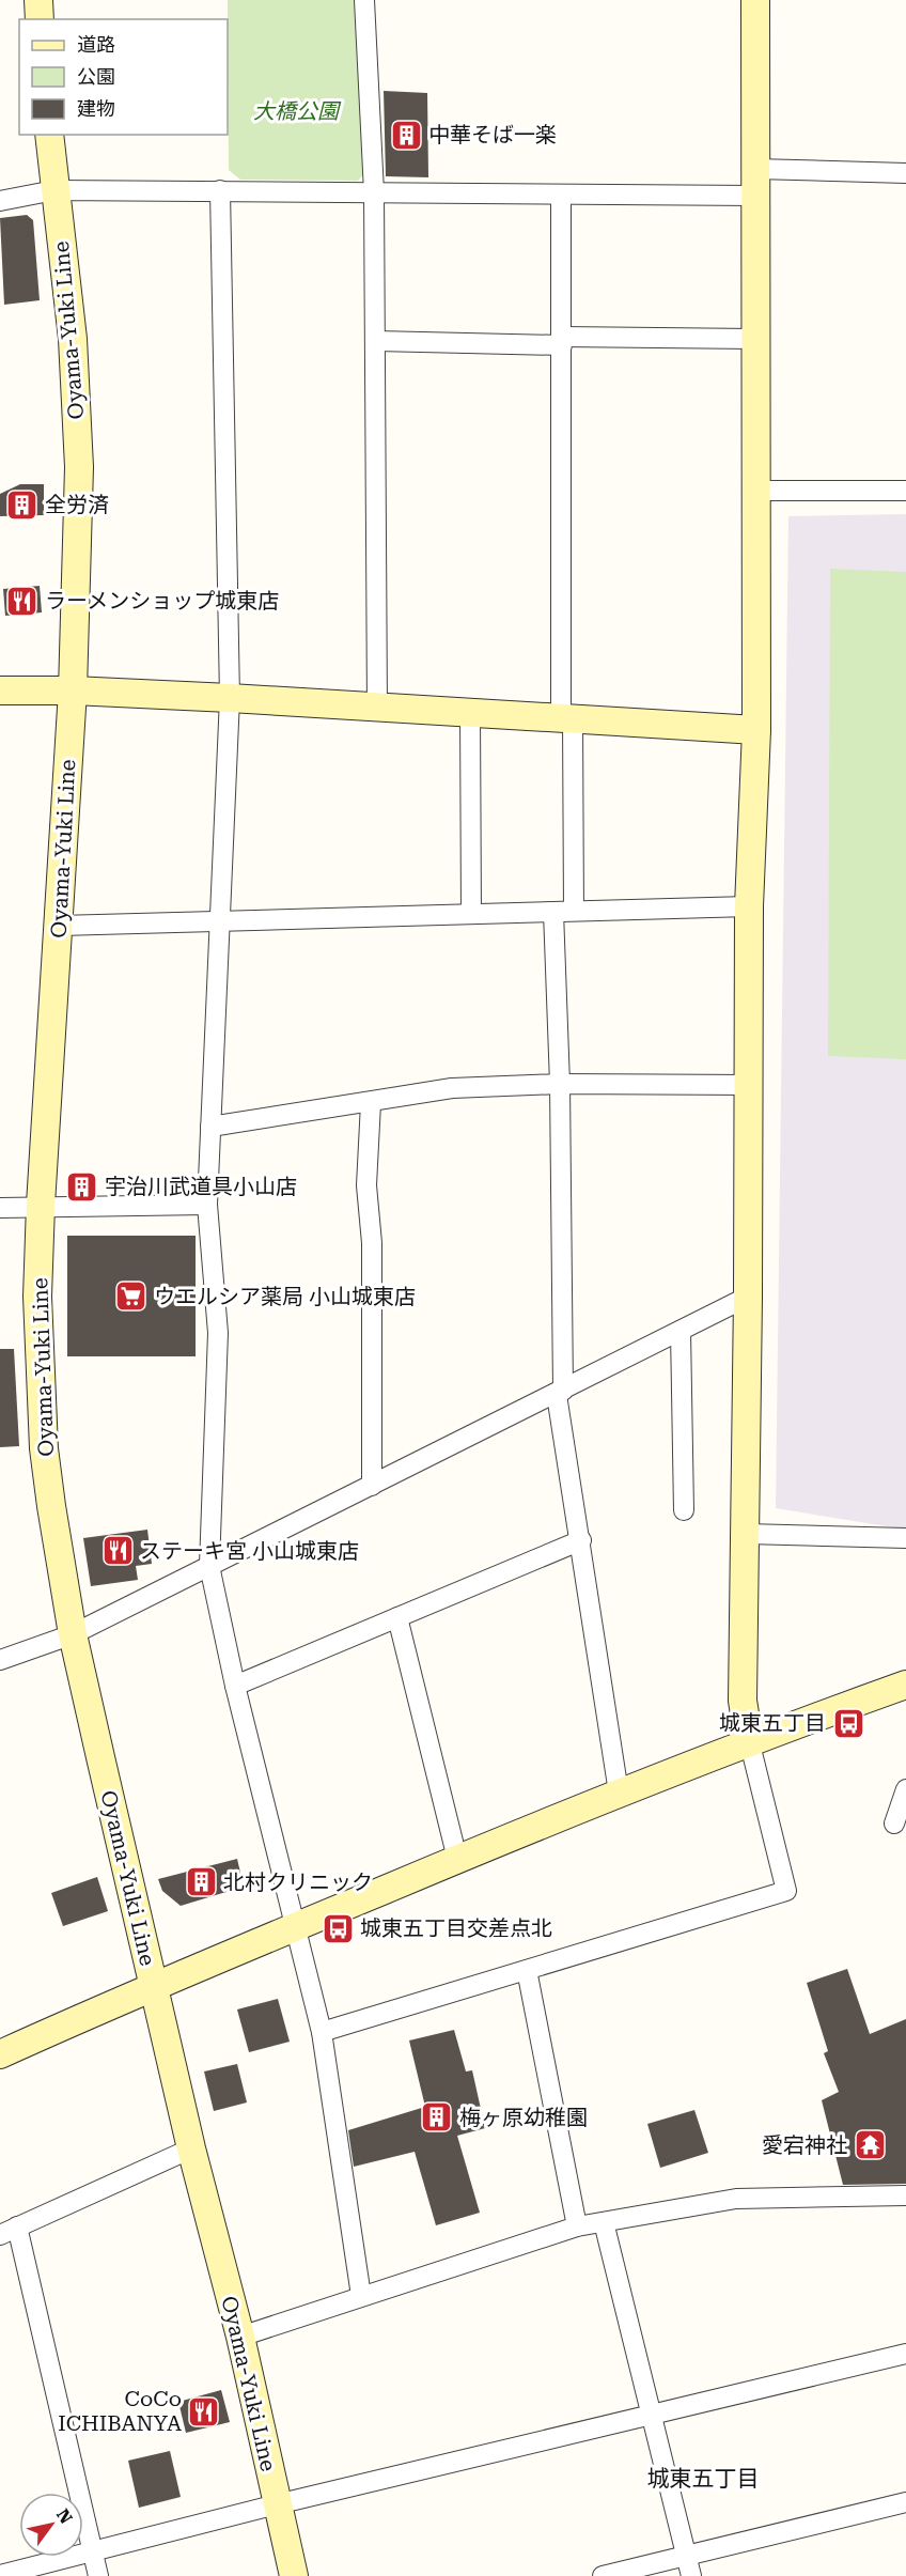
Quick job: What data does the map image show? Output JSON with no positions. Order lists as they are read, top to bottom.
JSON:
{
  "streets": {
    "street": ["Oyama-Yuki Line"]
  },
  "districts": ["城東五丁目"],
  "parks": ["大橋公園"],
  "places": {
    "building": [
      "中華そば一楽",
      "全労済",
      "宇治川武道具小山店",
      "北村クリニック",
      "梅ヶ原幼稚園"
    ],
    "restaurant": ["ラーメンショップ城東店", "ステーキ宮 小山城東店", "CoCo ICHIBANYA"],
    "supermarket": ["ウエルシア薬局 小山城東店"],
    "bus stop": ["城東五丁目", "城東五丁目交差点北"],
    "temple": ["愛宕神社"]
  },
  "legend": ["道路", "公園", "建物"],
  "north": "top right"
}
